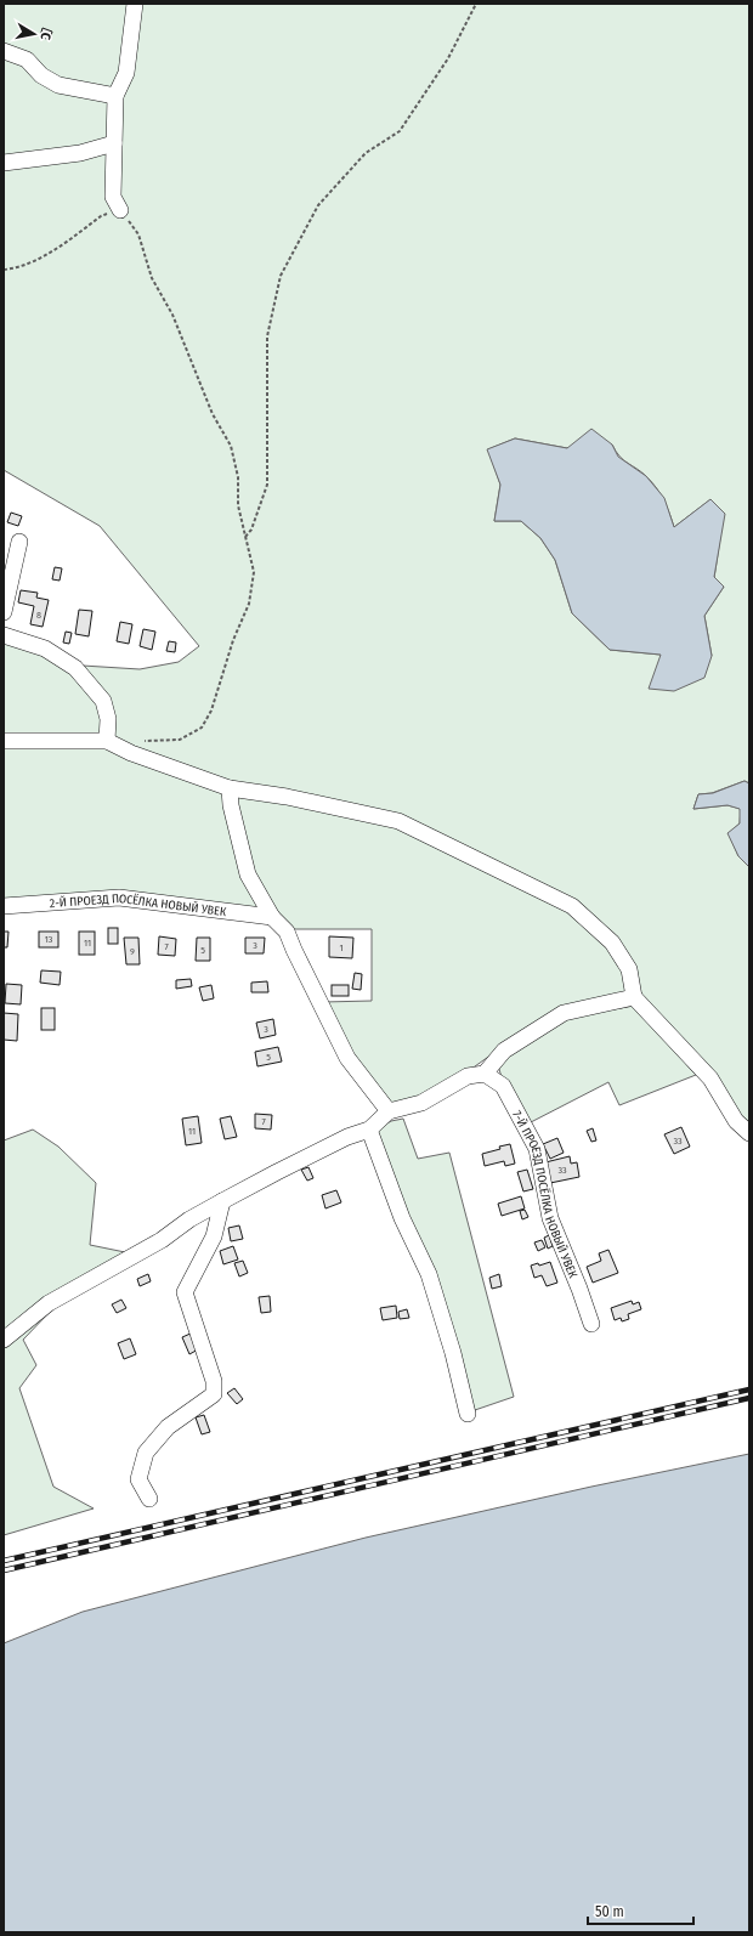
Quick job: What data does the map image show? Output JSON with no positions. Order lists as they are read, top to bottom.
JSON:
{
  "streets": {
    "street": ["2-Й ПРОЕЗД ПОСЁЛКА НОВЫЙ УВЕК", "7-Й ПРОЕЗД ПОСЁЛКА НОВЫЙ УВЕК"]
  },
  "house_numbers": [
    "8",
    "13",
    "11",
    "3",
    "7",
    "1",
    "5",
    "9",
    "3",
    "5",
    "7",
    "11",
    "33",
    "33"
  ],
  "scale_bar": "50 m",
  "north": "right"
}
